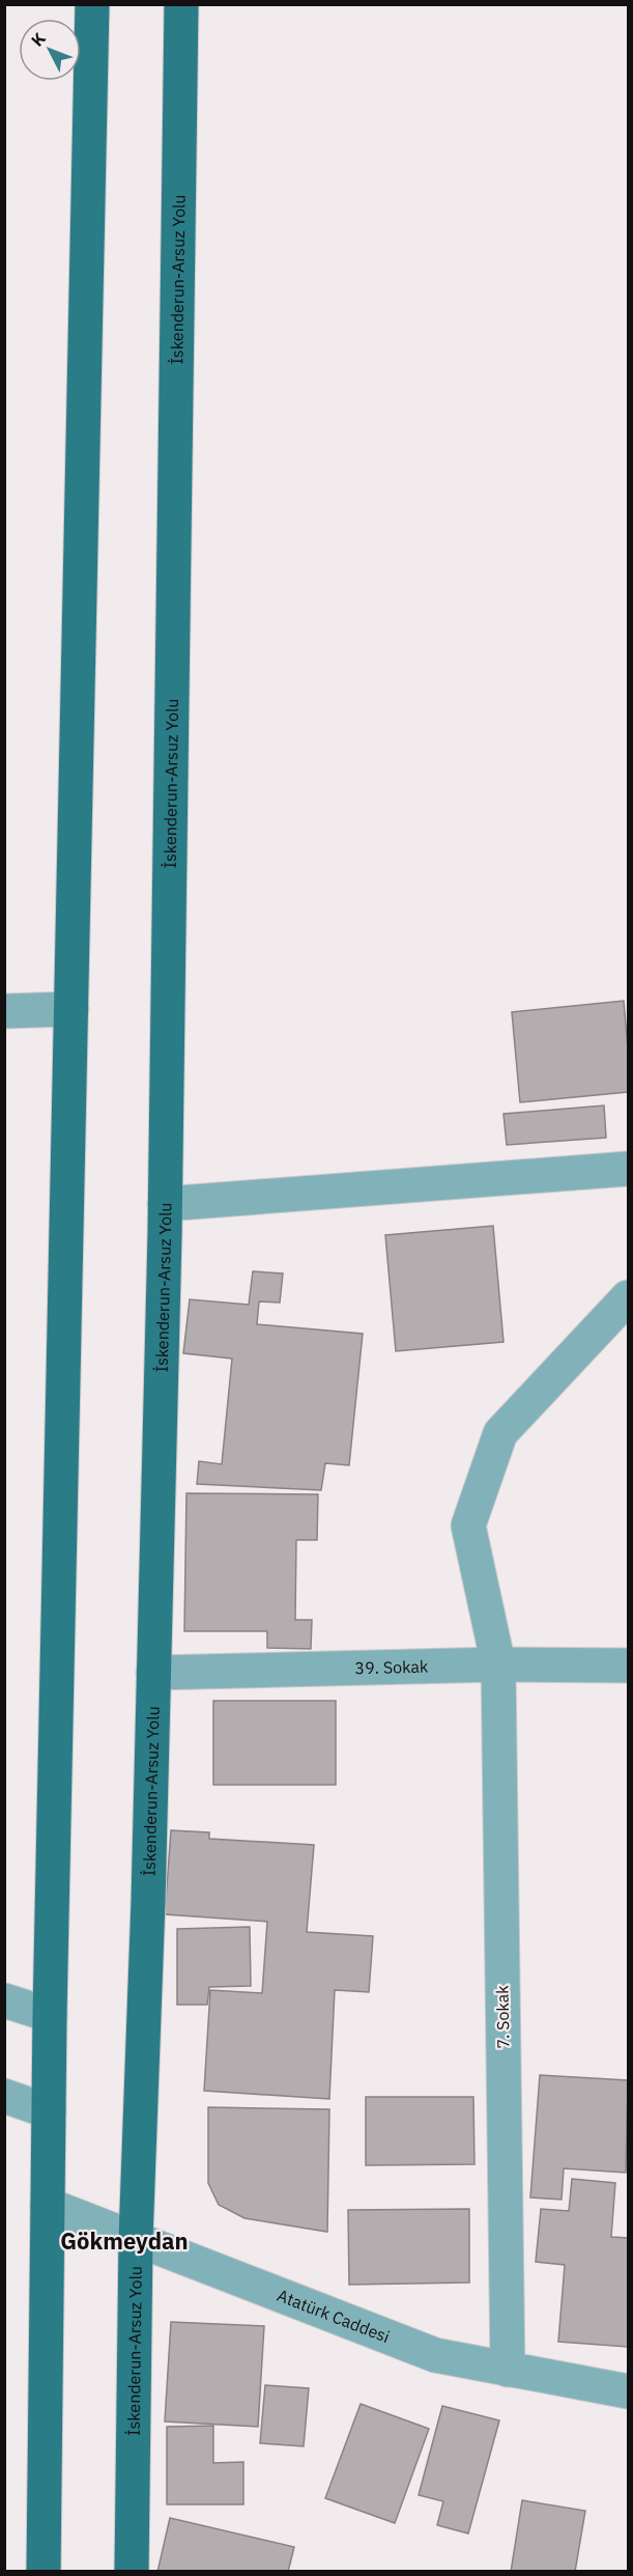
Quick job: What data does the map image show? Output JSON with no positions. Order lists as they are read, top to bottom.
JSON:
{
  "streets": {
    "main road": ["İskenderun-Arsuz Yolu"],
    "street": ["39. Sokak", "7. Sokak", "Atatürk Caddesi"]
  },
  "crossings": [
    ["İskenderun-Arsuz Yolu", "39. Sokak"],
    ["İskenderun-Arsuz Yolu", "Atatürk Caddesi"],
    ["39. Sokak", "7. Sokak"],
    ["7. Sokak", "Atatürk Caddesi"]
  ],
  "districts": ["Gökmeydan"],
  "north": "top left"
}
